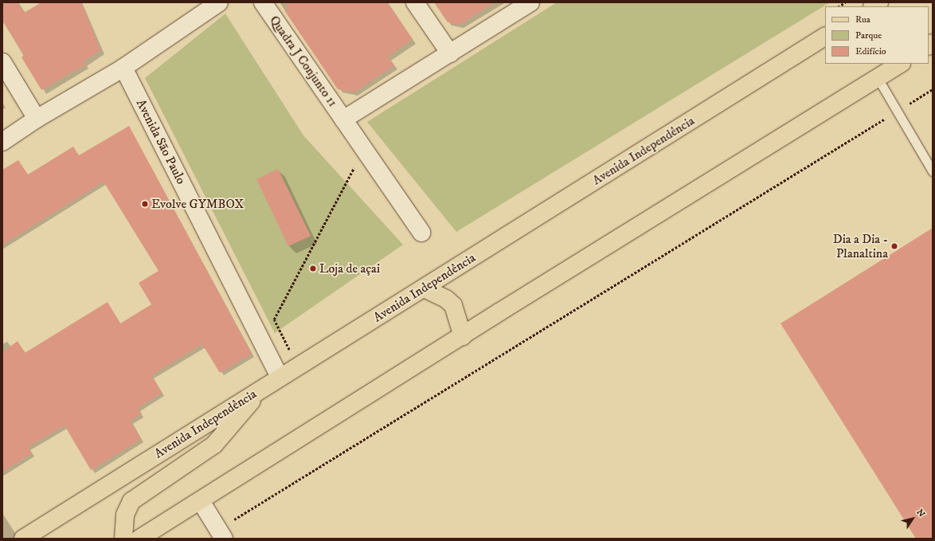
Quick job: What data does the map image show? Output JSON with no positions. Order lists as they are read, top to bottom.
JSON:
{
  "streets": {
    "main road": ["Avenida Independência"],
    "street": ["Quadra J Conjunto 11", "Avenida São Paulo"]
  },
  "crossings": [
    ["Avenida São Paulo", "Avenida Independência"]
  ],
  "places": ["Evolve GYMBOX", "Dia a Dia - Planaltina", "Loja de açai"],
  "legend": ["Rua", "Parque", "Edifício"],
  "north": "top right"
}
